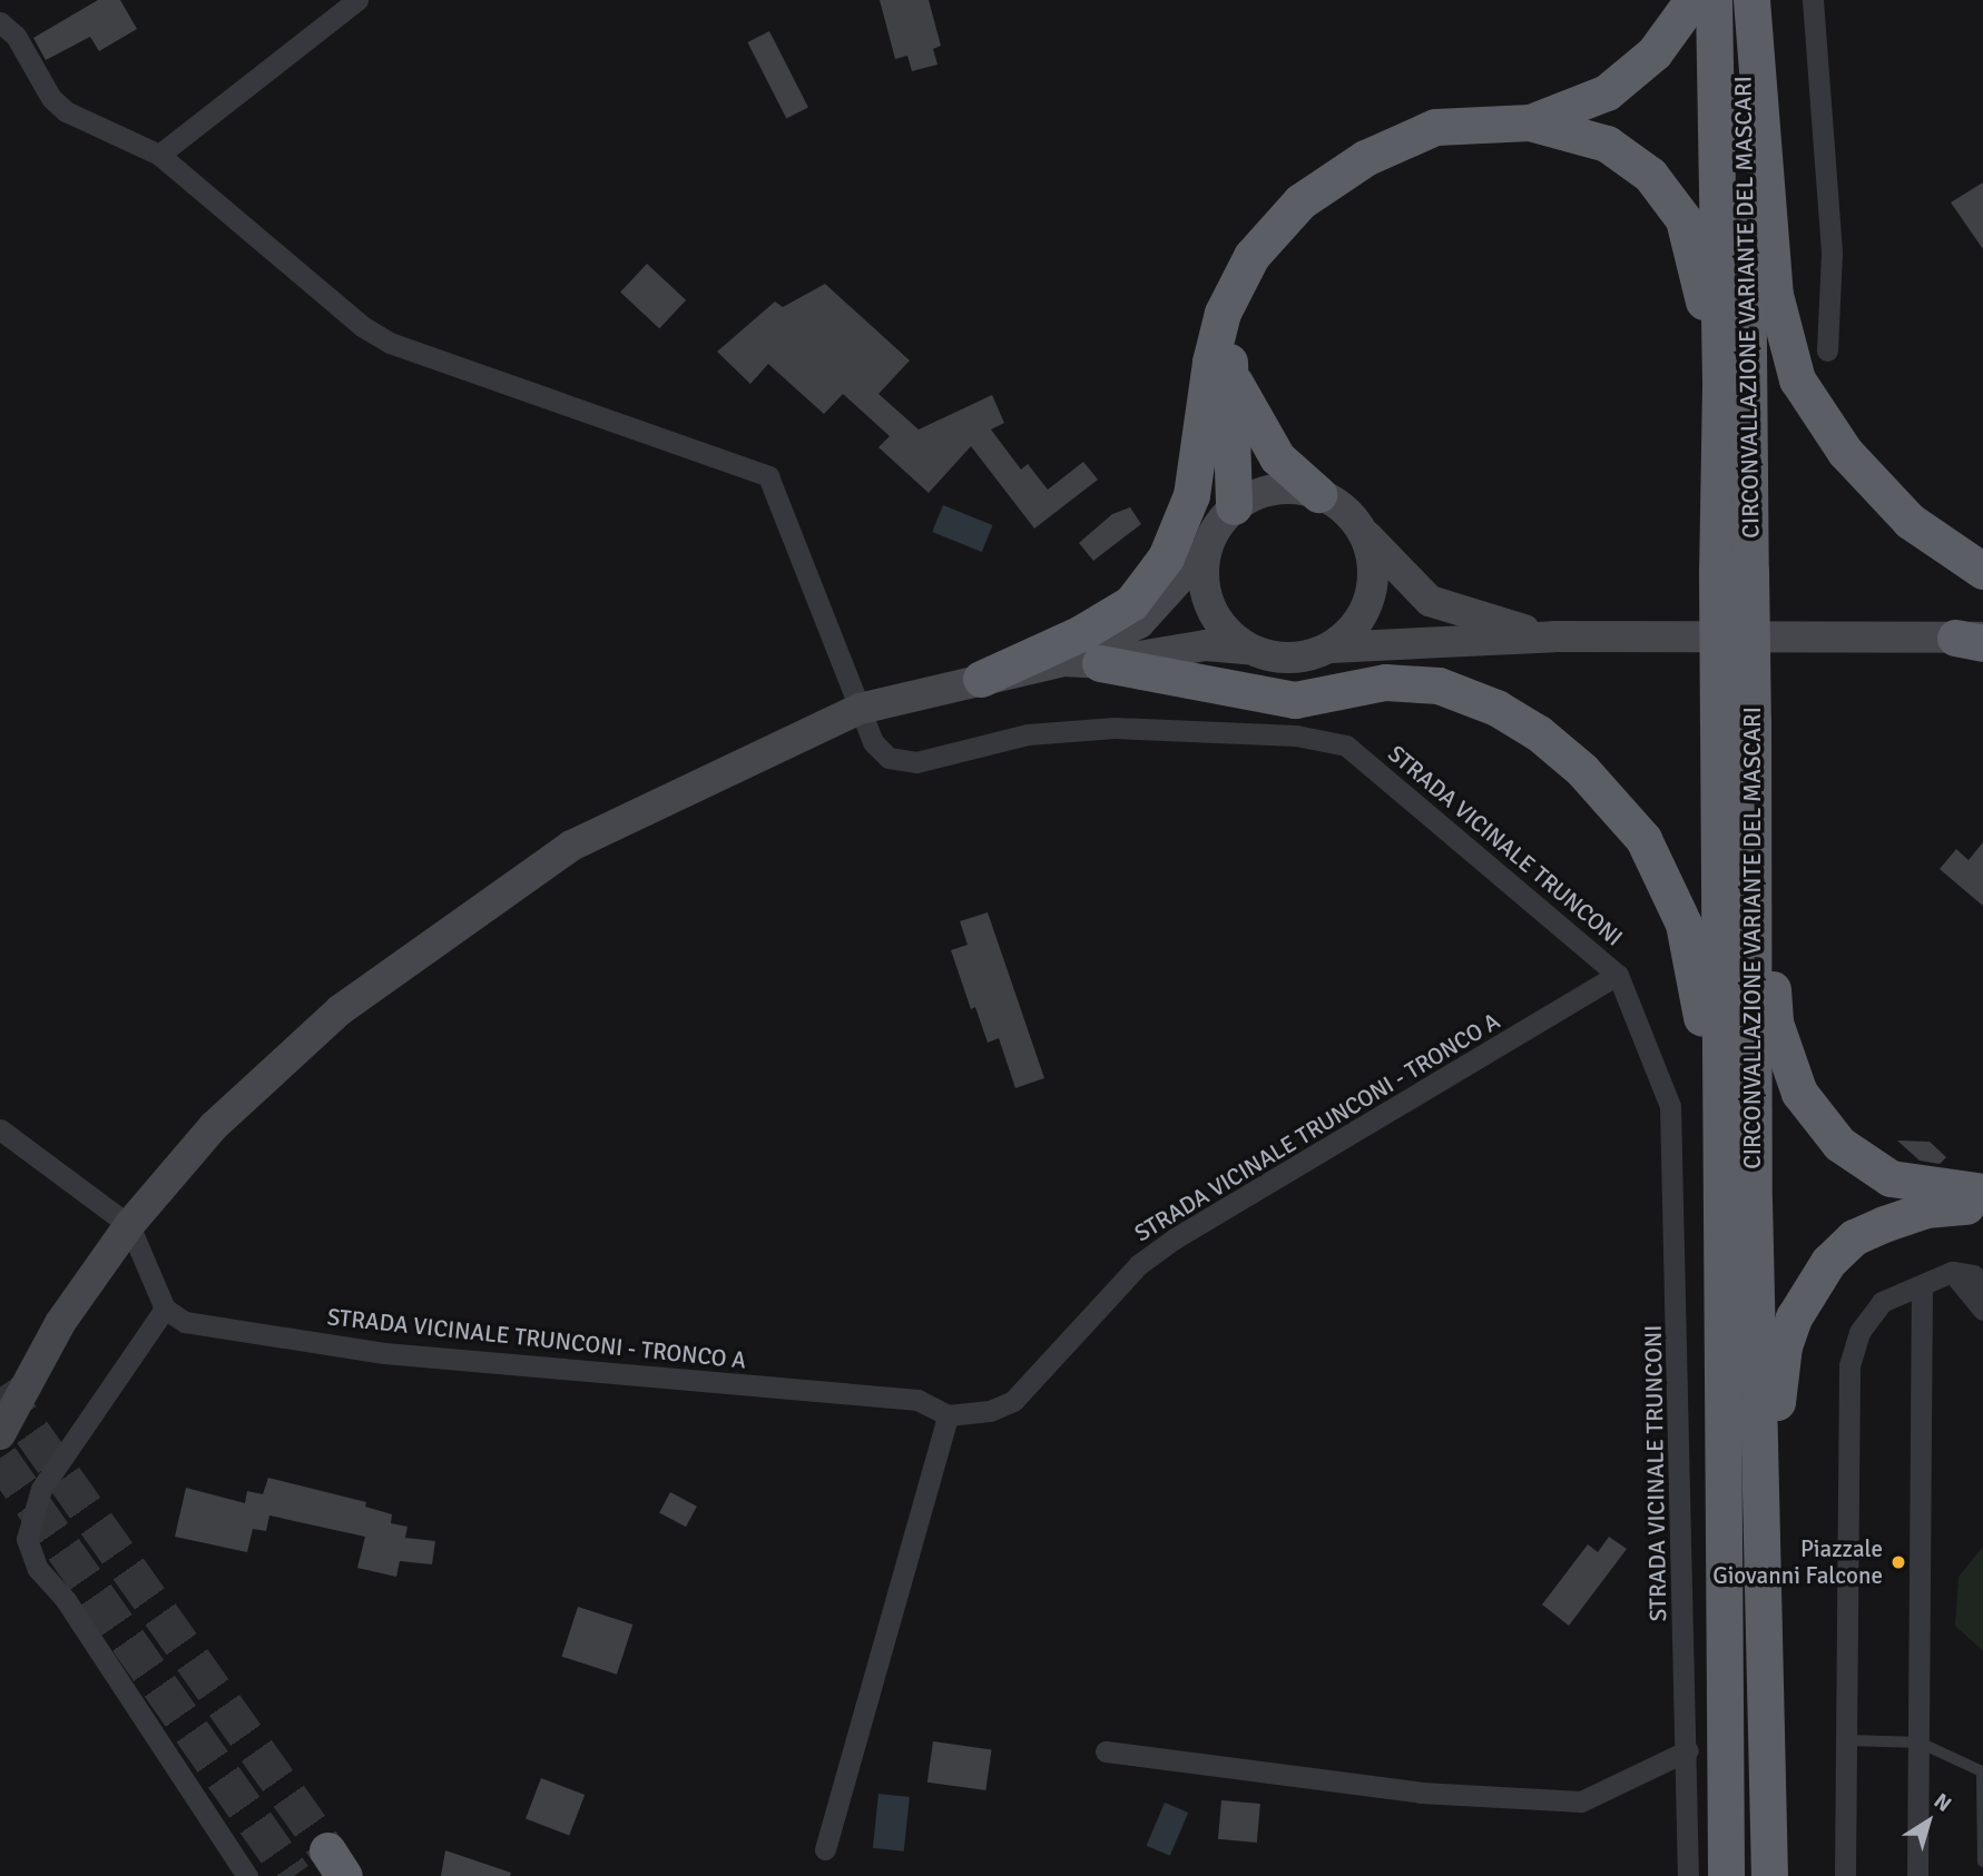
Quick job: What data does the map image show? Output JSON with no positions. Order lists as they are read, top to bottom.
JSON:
{
  "streets": {
    "highway": ["CIRCONVALLAZIONE VARIANTE DEL MASCARI"],
    "street": ["STRADA VICINALE TRUNCONI", "STRADA VICINALE TRUNCONI - TRONCO A"]
  },
  "crossings": [
    ["STRADA VICINALE TRUNCONI", "STRADA VICINALE TRUNCONI - TRONCO A"]
  ],
  "places": ["Piazzale Giovanni Falcone"],
  "north": "top right"
}
